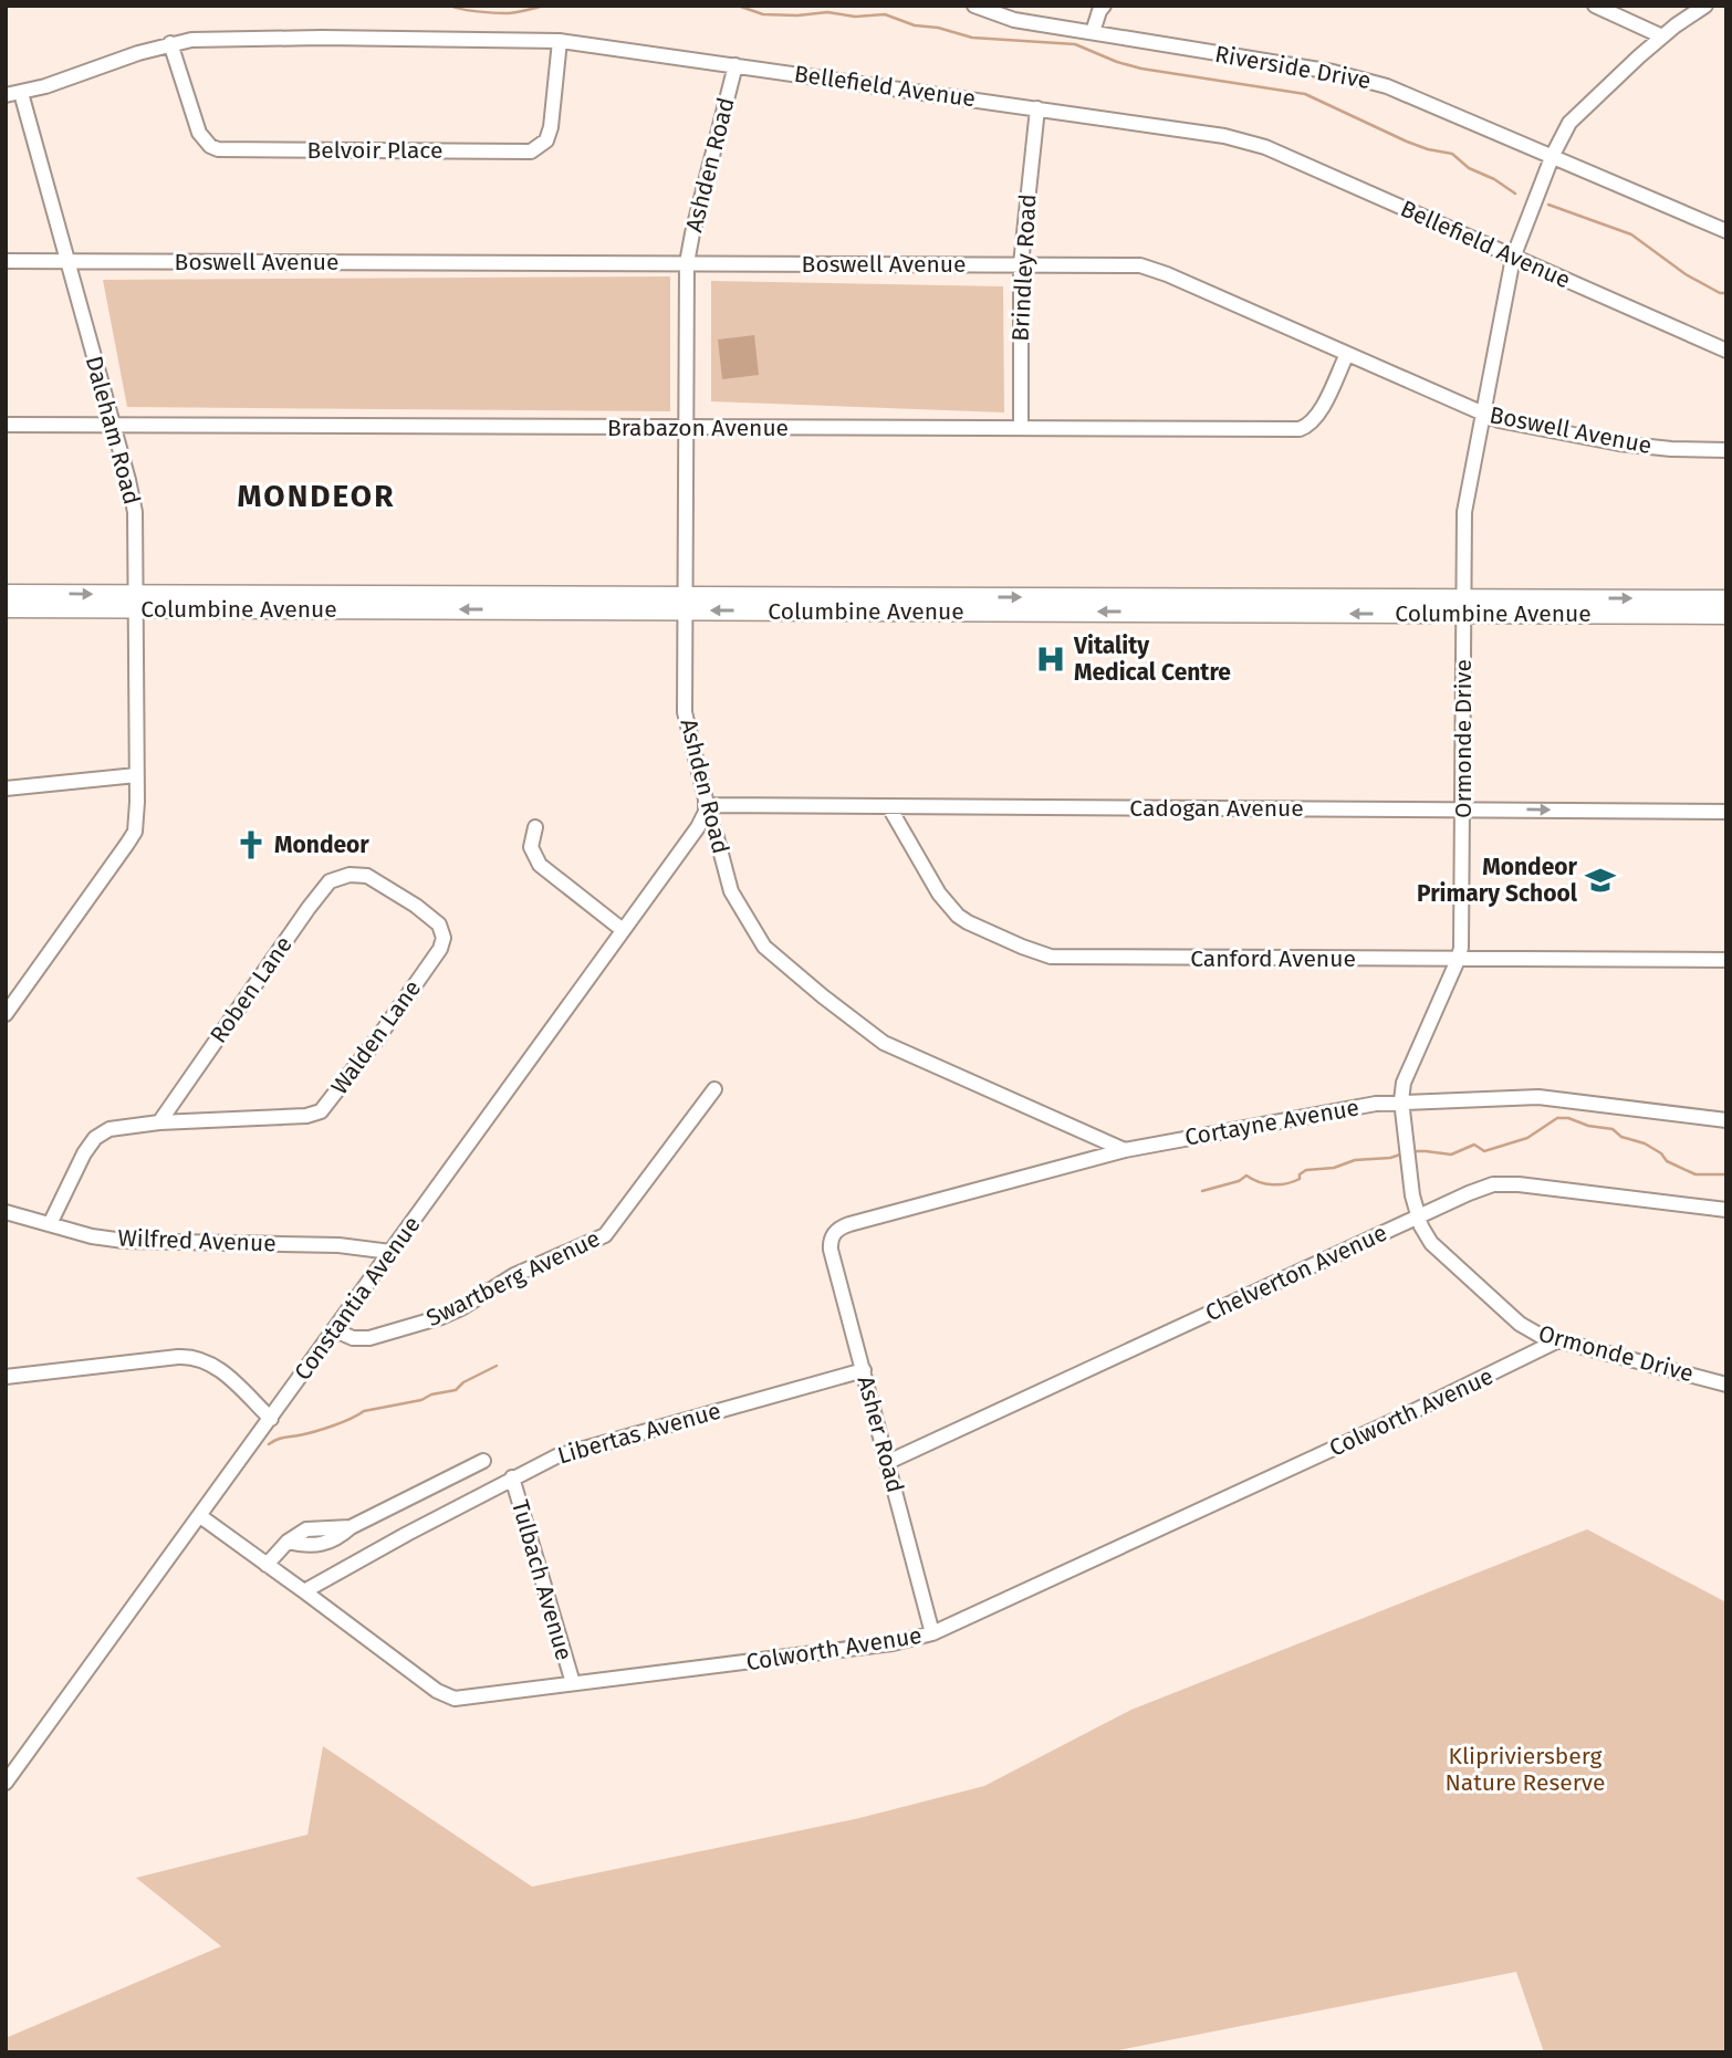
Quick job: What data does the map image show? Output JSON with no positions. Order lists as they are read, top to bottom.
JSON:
{
  "streets": {
    "main road": ["Columbine Avenue"],
    "street": [
      "Riverside Drive",
      "Bellefield Avenue",
      "Belvoir Place",
      "Ashden Road",
      "Boswell Avenue",
      "Brindley Road",
      "Brabazon Avenue",
      "Daleham Road",
      "Ormonde Drive",
      "Cadogan Avenue",
      "Canford Avenue",
      "Roben Lane",
      "Walden Lane",
      "Cortayne Avenue",
      "Wilfred Avenue",
      "Chelverton Avenue",
      "Swartberg Avenue",
      "Constantia Avenue",
      "Colworth Avenue",
      "Libertas Avenue",
      "Asher Road",
      "Tulbach Avenue"
    ]
  },
  "crossings": [
    ["Riverside Drive", "Ormonde Drive"],
    ["Bellefield Avenue", "Belvoir Place"],
    ["Bellefield Avenue", "Ashden Road"],
    ["Bellefield Avenue", "Brindley Road"],
    ["Bellefield Avenue", "Daleham Road"],
    ["Bellefield Avenue", "Ormonde Drive"],
    ["Ashden Road", "Boswell Avenue"],
    ["Ashden Road", "Brabazon Avenue"],
    ["Ashden Road", "Columbine Avenue"],
    ["Ashden Road", "Cadogan Avenue"],
    ["Ashden Road", "Cortayne Avenue"],
    ["Ashden Road", "Constantia Avenue"],
    ["Boswell Avenue", "Brindley Road"],
    ["Boswell Avenue", "Brabazon Avenue"],
    ["Boswell Avenue", "Daleham Road"],
    ["Boswell Avenue", "Ormonde Drive"],
    ["Brindley Road", "Brabazon Avenue"],
    ["Brabazon Avenue", "Daleham Road"],
    ["Daleham Road", "Columbine Avenue"],
    ["Columbine Avenue", "Ormonde Drive"],
    ["Ormonde Drive", "Cadogan Avenue"],
    ["Ormonde Drive", "Canford Avenue"],
    ["Ormonde Drive", "Cortayne Avenue"],
    ["Ormonde Drive", "Chelverton Avenue"],
    ["Ormonde Drive", "Colworth Avenue"],
    ["Cadogan Avenue", "Canford Avenue"],
    ["Cadogan Avenue", "Constantia Avenue"],
    ["Roben Lane", "Walden Lane"],
    ["Walden Lane", "Wilfred Avenue"],
    ["Cortayne Avenue", "Asher Road"],
    ["Wilfred Avenue", "Constantia Avenue"],
    ["Chelverton Avenue", "Asher Road"],
    ["Swartberg Avenue", "Constantia Avenue"],
    ["Constantia Avenue", "Colworth Avenue"],
    ["Colworth Avenue", "Libertas Avenue"],
    ["Colworth Avenue", "Asher Road"],
    ["Colworth Avenue", "Tulbach Avenue"],
    ["Libertas Avenue", "Asher Road"],
    ["Libertas Avenue", "Tulbach Avenue"]
  ],
  "districts": ["MONDEOR"],
  "parks": ["Klipriviersberg Nature Reserve"],
  "places": {
    "hospital": ["Vitality Medical Centre"],
    "church": ["Mondeor"],
    "school or university": ["Mondeor Primary School"]
  }
}
